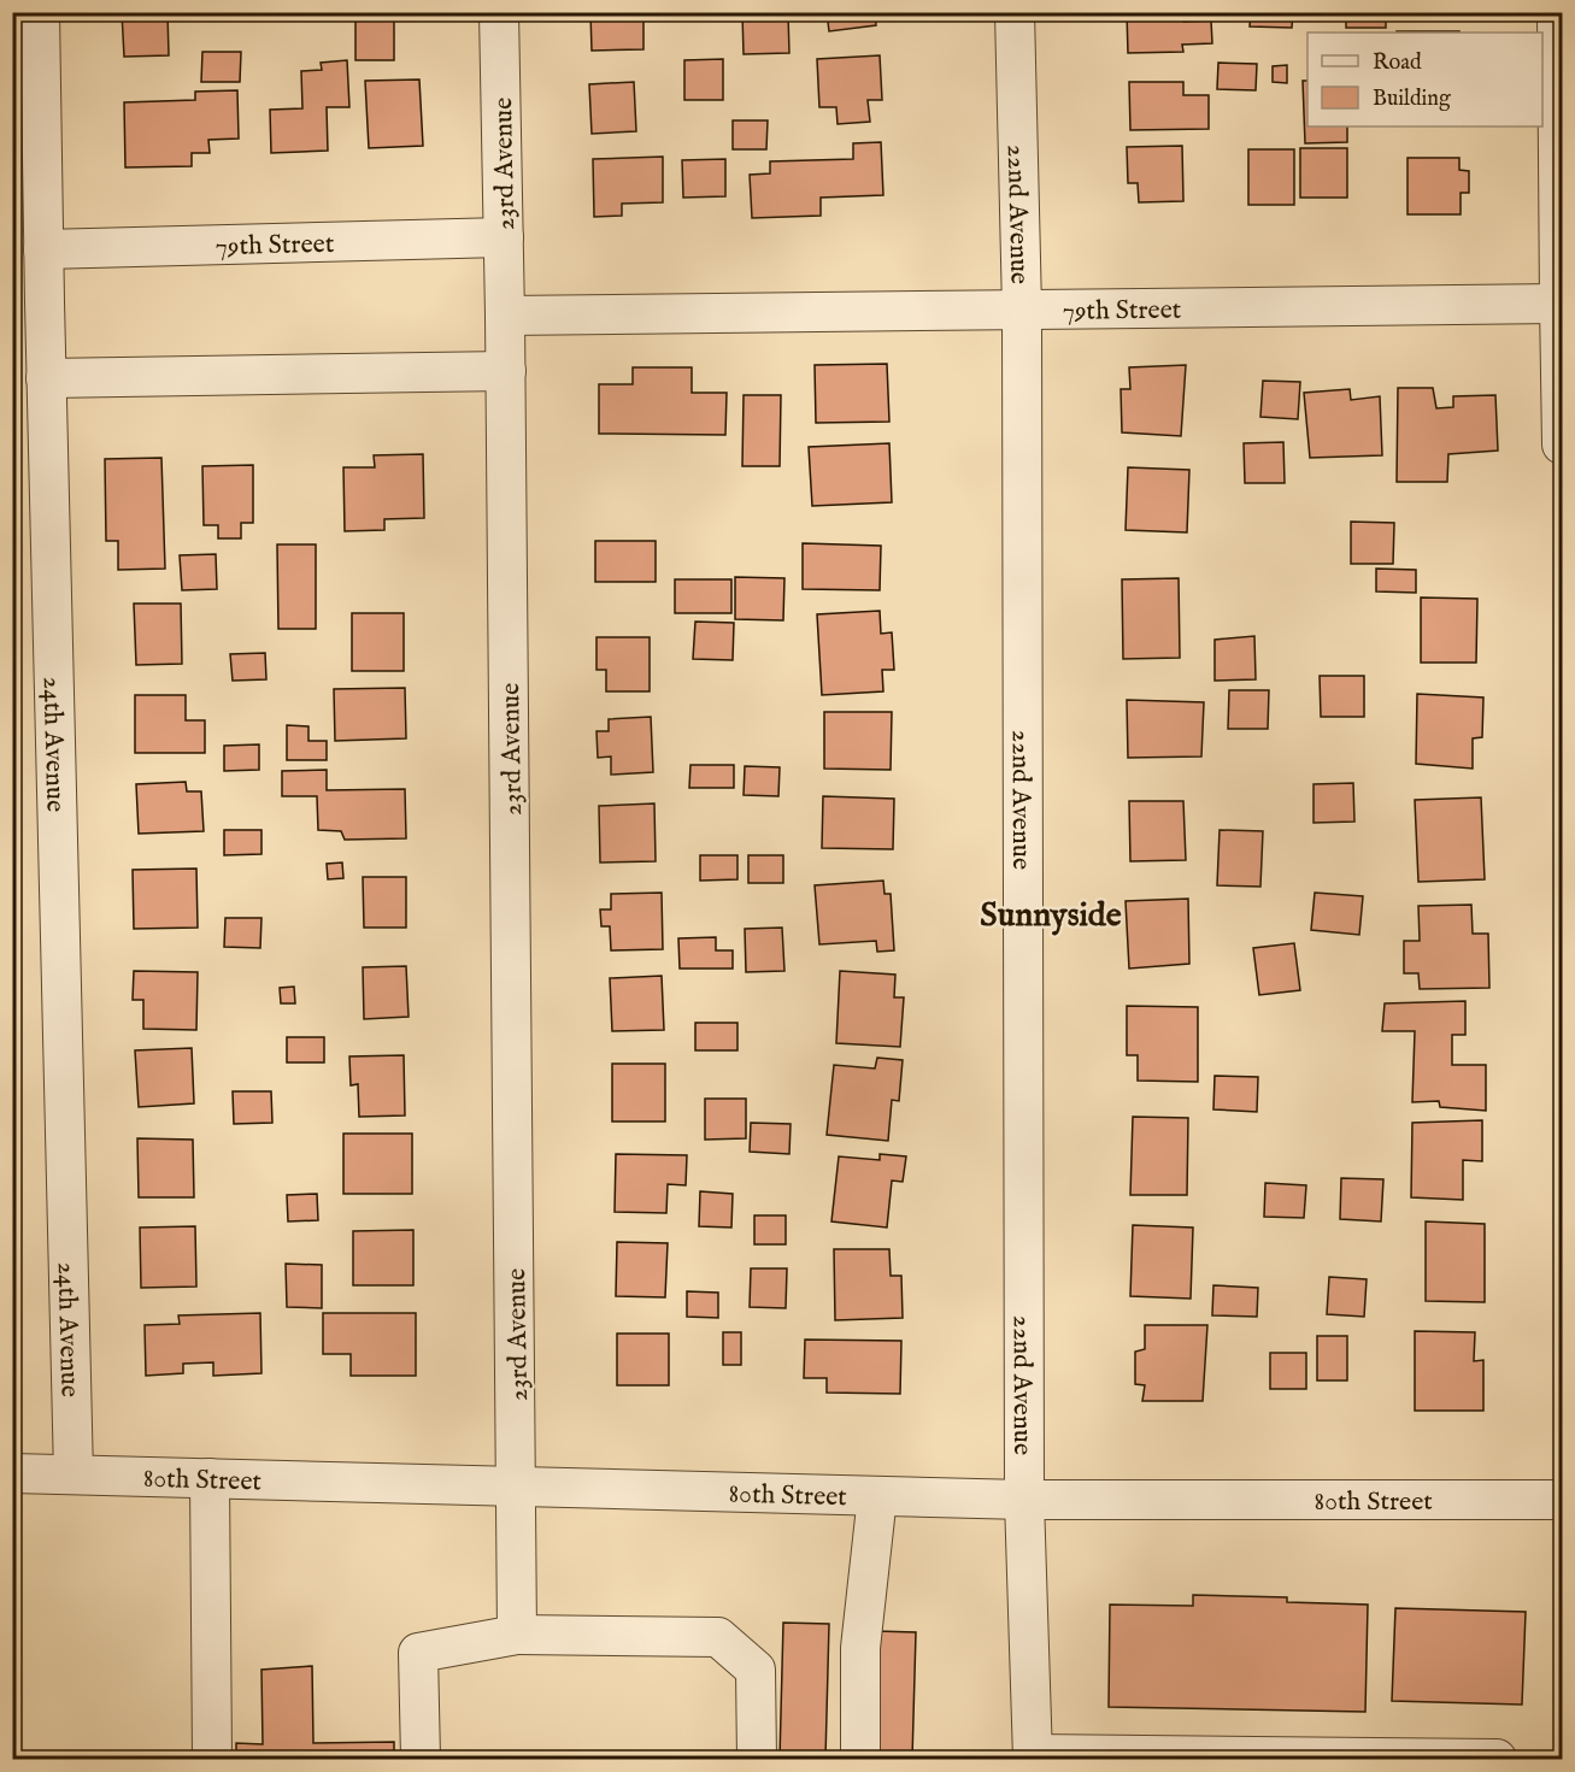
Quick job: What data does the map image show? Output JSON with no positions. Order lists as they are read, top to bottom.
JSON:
{
  "streets": {
    "street": [
      "23rd Avenue",
      "22nd Avenue",
      "79th Street",
      "24th Avenue",
      "80th Street"
    ]
  },
  "crossings": [
    ["23rd Avenue", "79th Street"],
    ["23rd Avenue", "80th Street"],
    ["22nd Avenue", "79th Street"],
    ["22nd Avenue", "80th Street"],
    ["79th Street", "24th Avenue"],
    ["24th Avenue", "80th Street"]
  ],
  "districts": ["Sunnyside"],
  "legend": ["Road", "Building"]
}
